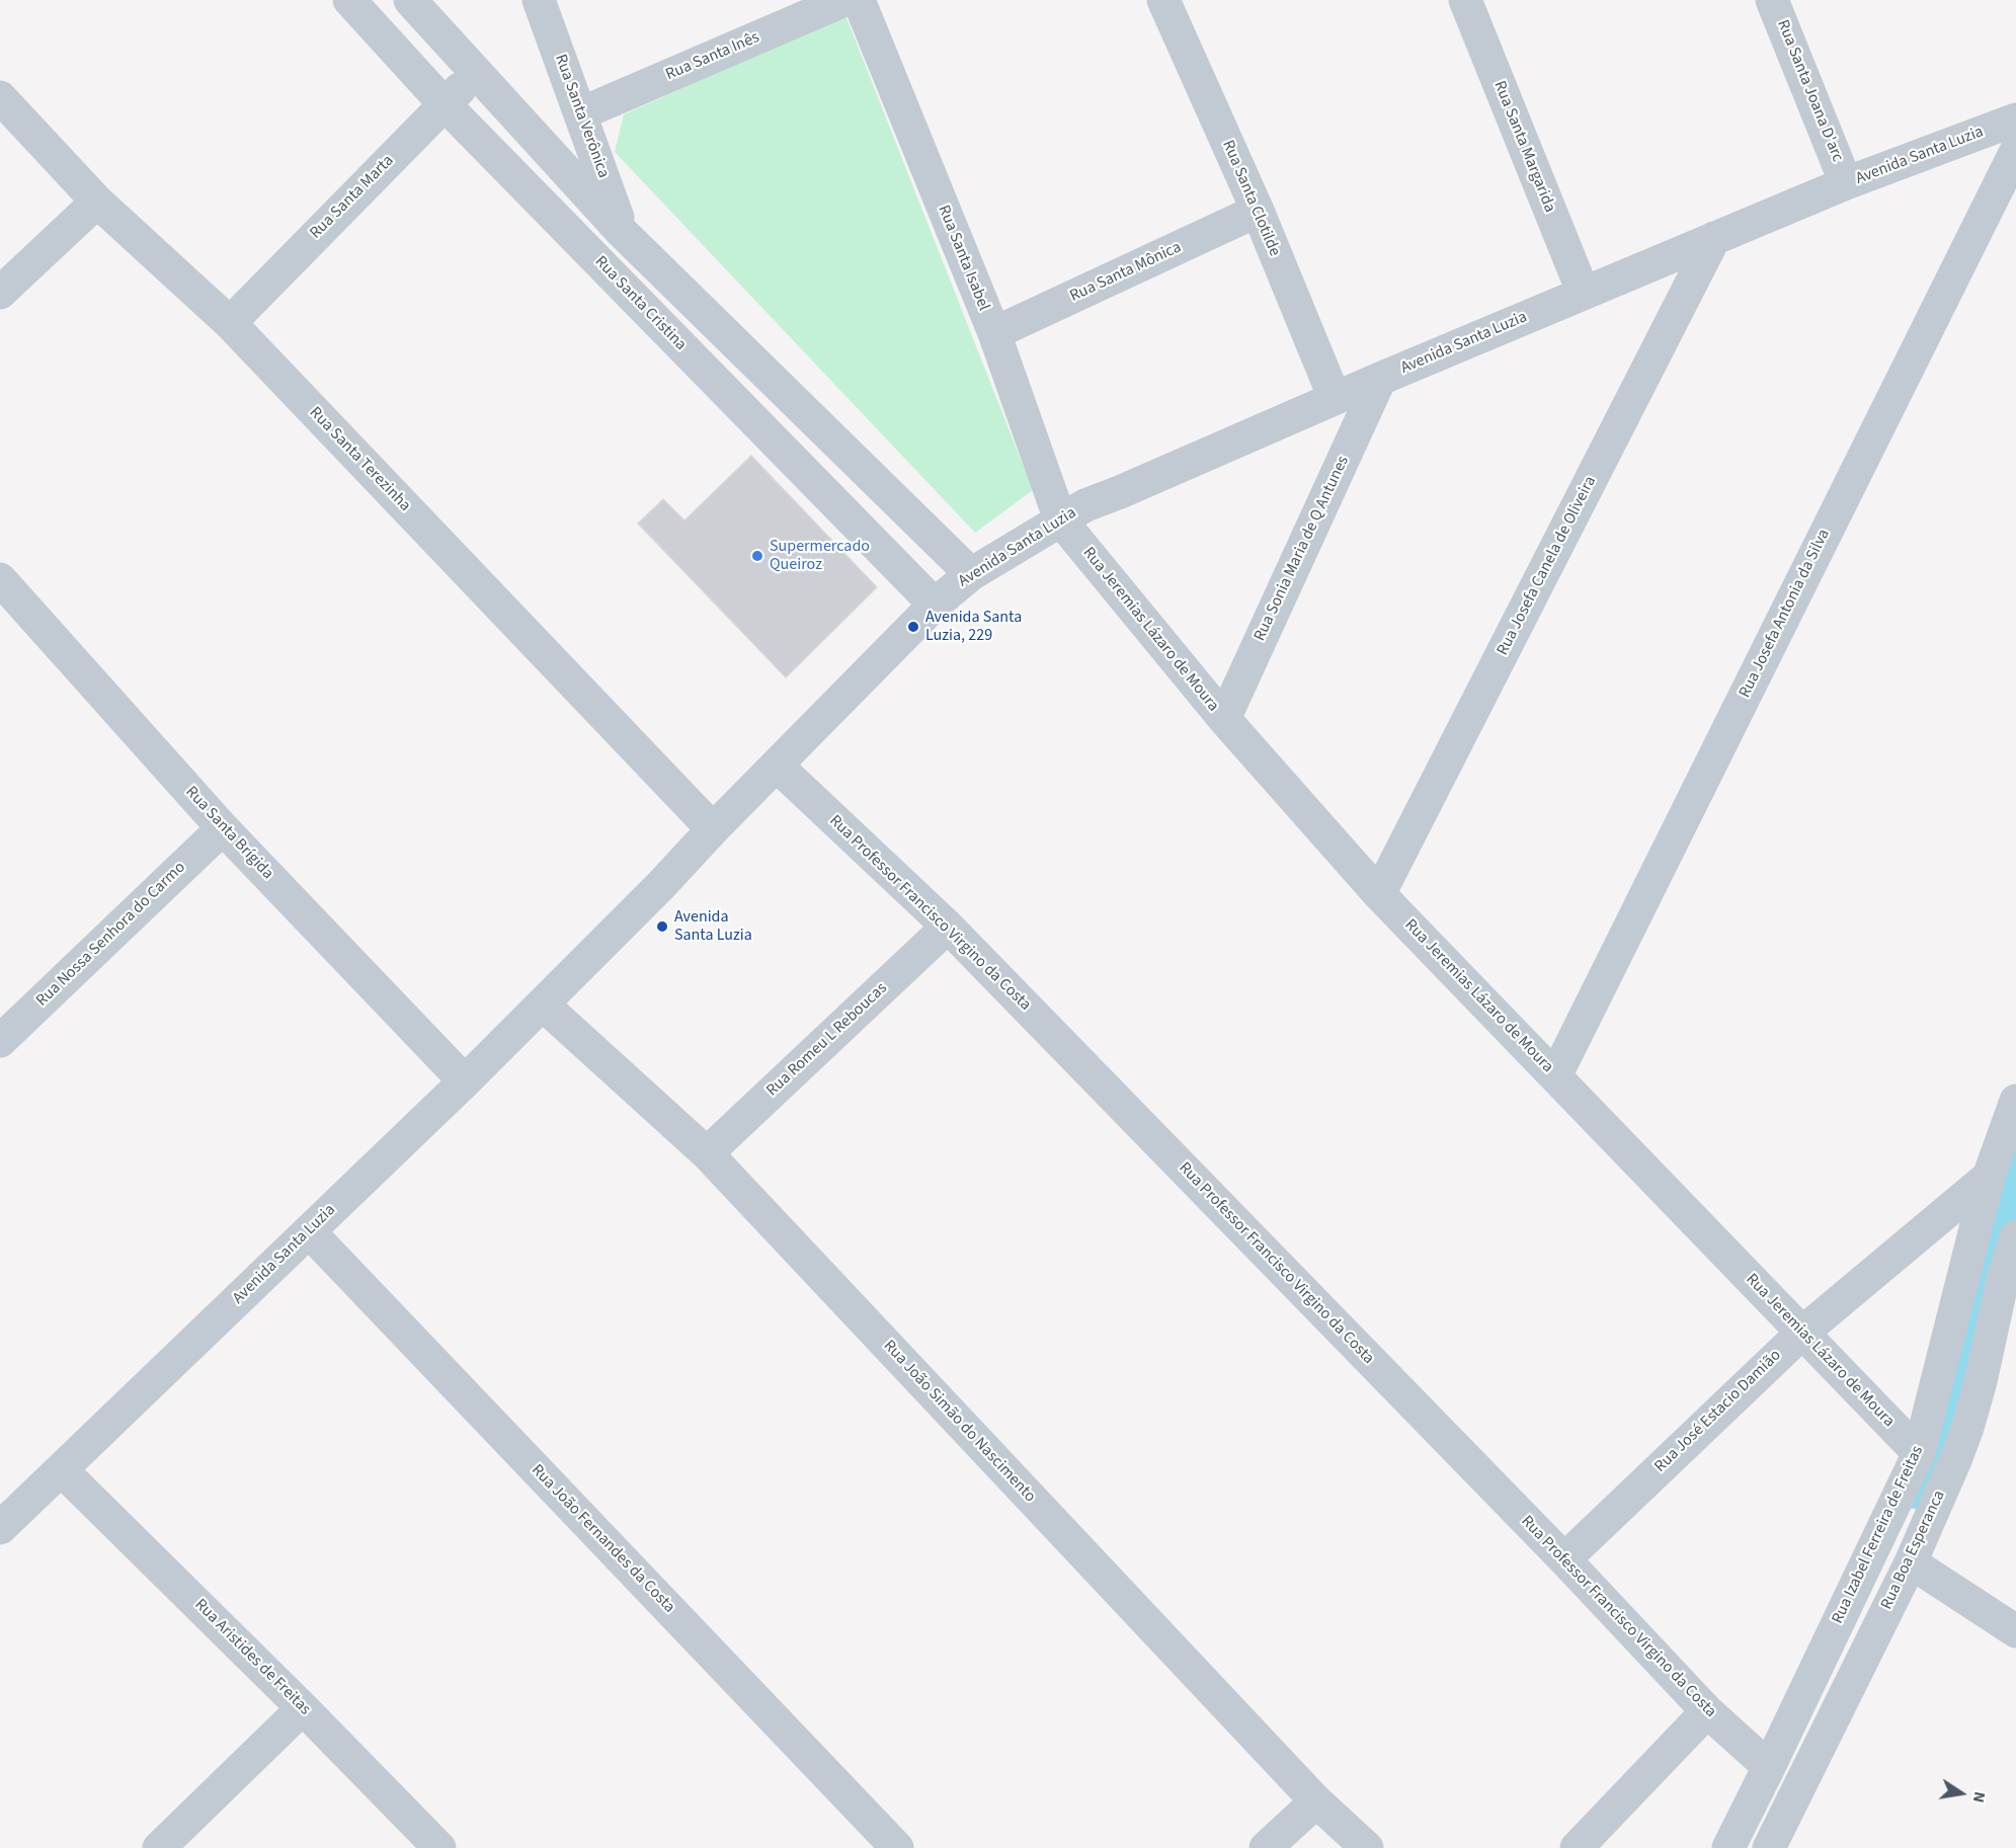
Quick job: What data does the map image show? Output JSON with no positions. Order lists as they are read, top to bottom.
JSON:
{
  "streets": {
    "street": [
      "Rua Santa Inês",
      "Rua Santa Joana D'arc",
      "Rua Santa Verônica",
      "Rua Santa Margarida",
      "Avenida Santa Luzia",
      "Rua Santa Marta",
      "Rua Santa Clotilde",
      "Rua Santa Isabel",
      "Rua Santa Mônica",
      "Rua Santa Cristina",
      "Rua Santa Terezinha",
      "Rua Sonia Maria de Q Antunes",
      "Rua Josefa Canela de Oliveira",
      "Rua Josefa Antonia da Silva",
      "Rua Jeremias Lázaro de Moura",
      "Rua Santa Brígida",
      "Rua Professor Francisco Virgino da Costa",
      "Rua Nossa Senhora do Carmo",
      "Rua Romeu L Reboucas",
      "Rua José Estacio Damião",
      "Rua João Simão do Nascimento",
      "Rua Izabel Ferreira de Freitas",
      "Rua João Fernandes da Costa",
      "Rua Boa Esperanca",
      "Rua Aristides de Freitas"
    ]
  },
  "crossings": [
    ["Rua Santa Inês", "Rua Santa Verônica"],
    ["Rua Santa Joana D'arc", "Avenida Santa Luzia"],
    ["Rua Santa Margarida", "Avenida Santa Luzia"],
    ["Avenida Santa Luzia", "Rua Santa Clotilde"],
    ["Avenida Santa Luzia", "Rua Santa Isabel"],
    ["Avenida Santa Luzia", "Rua Santa Cristina"],
    ["Avenida Santa Luzia", "Rua Santa Terezinha"],
    ["Avenida Santa Luzia", "Rua Sonia Maria de Q Antunes"],
    ["Avenida Santa Luzia", "Rua Josefa Canela de Oliveira"],
    ["Avenida Santa Luzia", "Rua Jeremias Lázaro de Moura"],
    ["Avenida Santa Luzia", "Rua Santa Brígida"],
    ["Avenida Santa Luzia", "Rua Professor Francisco Virgino da Costa"],
    ["Avenida Santa Luzia", "Rua João Simão do Nascimento"],
    ["Avenida Santa Luzia", "Rua João Fernandes da Costa"],
    ["Avenida Santa Luzia", "Rua Aristides de Freitas"],
    ["Rua Santa Marta", "Rua Santa Cristina"],
    ["Rua Santa Marta", "Rua Santa Terezinha"],
    ["Rua Santa Clotilde", "Rua Santa Mônica"],
    ["Rua Santa Isabel", "Rua Santa Mônica"],
    ["Rua Santa Isabel", "Rua Jeremias Lázaro de Moura"],
    ["Rua Sonia Maria de Q Antunes", "Rua Jeremias Lázaro de Moura"],
    ["Rua Josefa Canela de Oliveira", "Rua Jeremias Lázaro de Moura"],
    ["Rua Josefa Antonia da Silva", "Rua Jeremias Lázaro de Moura"],
    ["Rua Jeremias Lázaro de Moura", "Rua José Estacio Damião"],
    ["Rua Jeremias Lázaro de Moura", "Rua Izabel Ferreira de Freitas"],
    ["Rua Santa Brígida", "Rua Nossa Senhora do Carmo"],
    ["Rua Professor Francisco Virgino da Costa", "Rua Romeu L Reboucas"],
    ["Rua Professor Francisco Virgino da Costa", "Rua José Estacio Damião"],
    ["Rua Professor Francisco Virgino da Costa", "Rua Izabel Ferreira de Freitas"],
    ["Rua Romeu L Reboucas", "Rua João Simão do Nascimento"],
    ["Rua José Estacio Damião", "Rua Izabel Ferreira de Freitas"]
  ],
  "places": ["Supermercado Queiroz", "Avenida Santa Luzia, 229", "Avenida Santa Luzia"],
  "north": "right"
}
